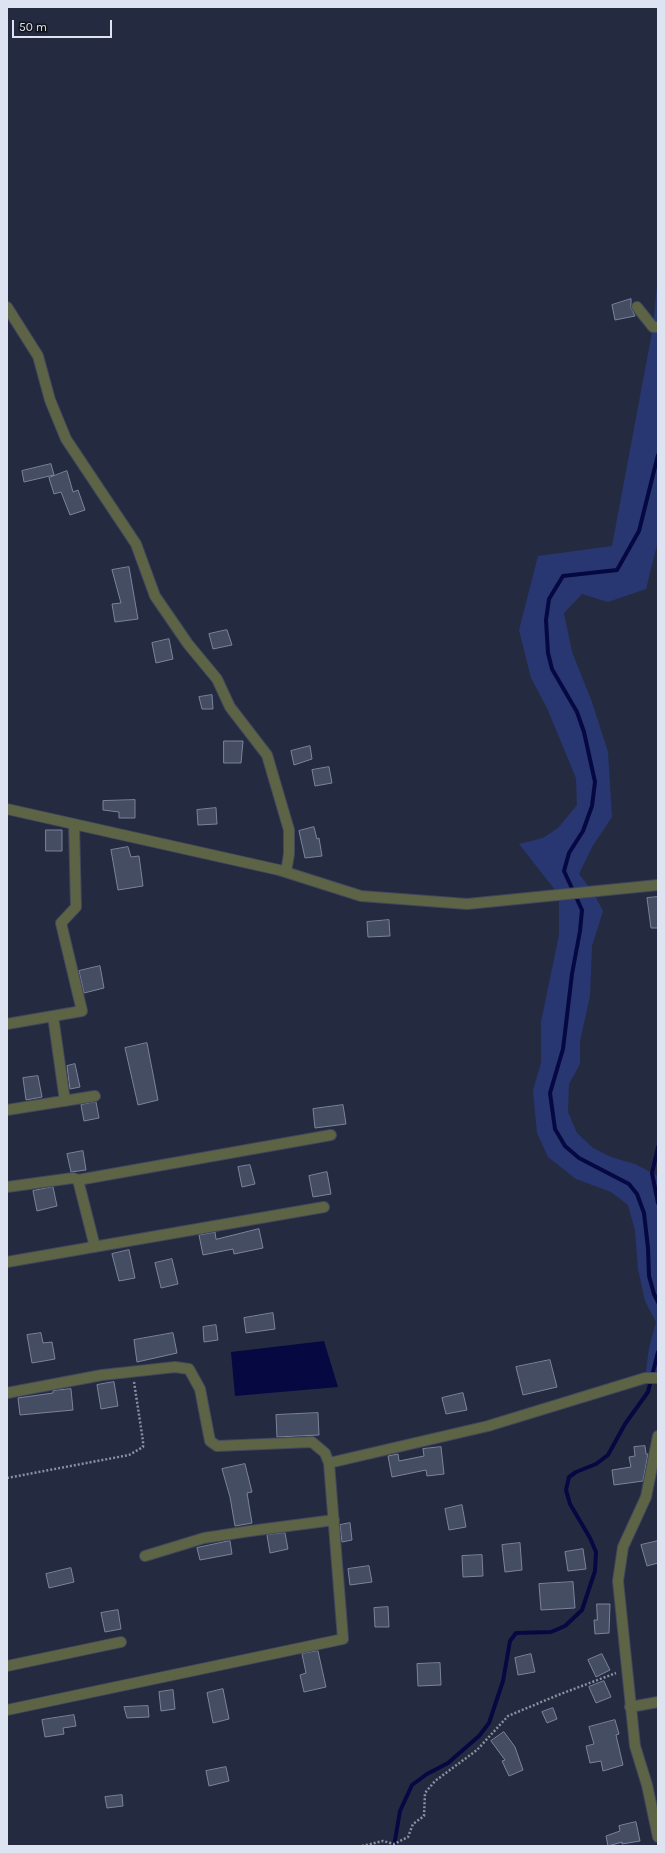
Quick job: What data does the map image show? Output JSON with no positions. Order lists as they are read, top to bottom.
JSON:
{
  "scale_bar": "50 m"
}
